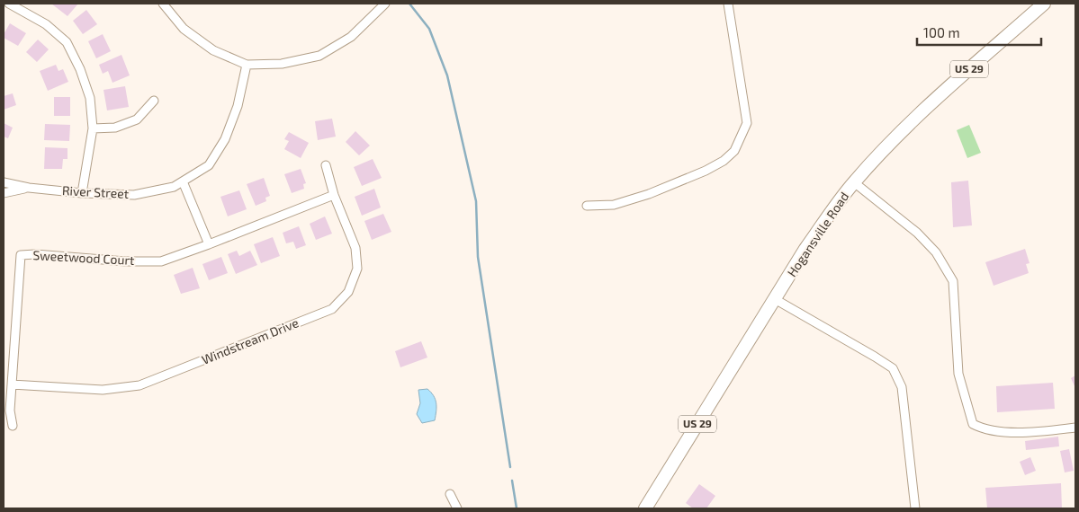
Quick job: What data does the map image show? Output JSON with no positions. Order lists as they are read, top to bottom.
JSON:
{
  "streets": {
    "main road": ["US 29", "Hogansville Road"],
    "street": ["River Street", "Sweetwood Court", "Windstream Drive"]
  },
  "crossings": [
    ["Sweetwood Court", "Windstream Drive"]
  ],
  "scale_bar": "100 m"
}
